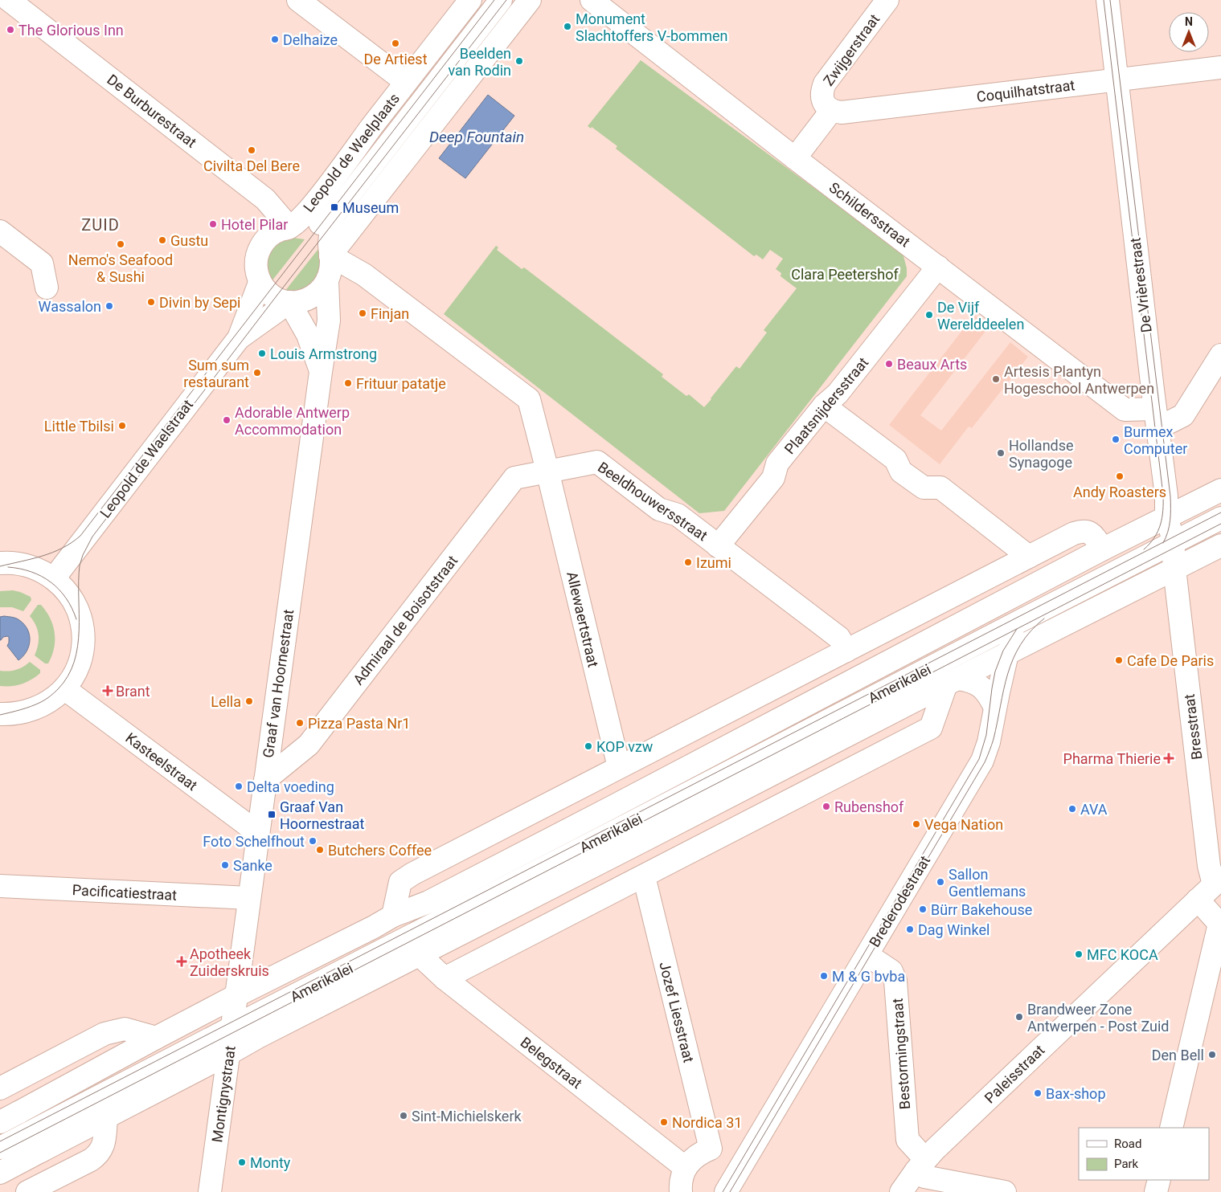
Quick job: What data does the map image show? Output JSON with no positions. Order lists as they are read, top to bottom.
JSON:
{
  "streets": {
    "main road": [
      "Zwijgerstraat",
      "Coquilhatstraat",
      "De Burburestraat",
      "Leopold de Waelplaats",
      "Schildersstraat",
      "De Vrièrestraat",
      "Plaatsnijdersstraat",
      "Leopold de Waelstraat",
      "Beeldhouwersstraat",
      "Allewaertstraat",
      "Admiraal de Boisotstraat",
      "Graaf van Hoornestraat",
      "Amerikalei",
      "Bresstraat",
      "Kasteelstraat",
      "Pacificatiestraat",
      "Brederodestraat",
      "Jozef Liesstraat",
      "Bestormingstraat",
      "Belegstraat",
      "Paleisstraat",
      "Montignystraat"
    ]
  },
  "crossings": [
    ["Zwijgerstraat", "Coquilhatstraat"],
    ["Coquilhatstraat", "De Vrièrestraat"],
    ["De Burburestraat", "Leopold de Waelplaats"],
    ["Leopold de Waelplaats", "Leopold de Waelstraat"],
    ["Schildersstraat", "De Vrièrestraat"],
    ["Schildersstraat", "Plaatsnijdersstraat"],
    ["De Vrièrestraat", "Amerikalei"],
    ["De Vrièrestraat", "Bresstraat"],
    ["Plaatsnijdersstraat", "Beeldhouwersstraat"],
    ["Leopold de Waelstraat", "Graaf van Hoornestraat"],
    ["Beeldhouwersstraat", "Allewaertstraat"],
    ["Beeldhouwersstraat", "Admiraal de Boisotstraat"],
    ["Allewaertstraat", "Admiraal de Boisotstraat"],
    ["Admiraal de Boisotstraat", "Graaf van Hoornestraat"],
    ["Graaf van Hoornestraat", "Amerikalei"],
    ["Graaf van Hoornestraat", "Kasteelstraat"],
    ["Graaf van Hoornestraat", "Pacificatiestraat"],
    ["Graaf van Hoornestraat", "Montignystraat"],
    ["Amerikalei", "Bresstraat"],
    ["Amerikalei", "Brederodestraat"],
    ["Amerikalei", "Jozef Liesstraat"],
    ["Amerikalei", "Belegstraat"],
    ["Amerikalei", "Montignystraat"],
    ["Bresstraat", "Paleisstraat"],
    ["Brederodestraat", "Bestormingstraat"],
    ["Jozef Liesstraat", "Belegstraat"],
    ["Bestormingstraat", "Paleisstraat"]
  ],
  "districts": ["ZUID"],
  "water": ["Deep Fountain"],
  "parks": ["Clara Peetershof"],
  "places": {
    "other": [
      "Monument Slachtoffers V-bommen",
      "The Glorious Inn",
      "Delhaize",
      "De Artiest",
      "Beelden van Rodin",
      "Civilta Del Bere",
      "Hotel Pilar",
      "Gustu",
      "Nemo's Seafood & Sushi",
      "Divin by Sepi",
      "Wassalon",
      "Finjan",
      "De Vijf Werelddeelen",
      "Louis Armstrong",
      "Beaux Arts",
      "Sum sum restaurant",
      "Artesis Plantyn Hogeschool Antwerpen",
      "Frituur patatje",
      "Adorable Antwerp Accommodation",
      "Little Tbilsi",
      "Burmex Computer",
      "Hollandse Synagoge",
      "Andy Roasters",
      "Izumi",
      "Cafe De Paris",
      "Lella",
      "Pizza Pasta Nr1",
      "KOP vzw",
      "Delta voeding",
      "Rubenshof",
      "AVA",
      "Vega Nation",
      "Foto Schelfhout",
      "Butchers Coffee",
      "Sanke",
      "Sallon Gentlemans",
      "Bürr Bakehouse",
      "Dag Winkel",
      "MFC KOCA",
      "M & G bvba",
      "Brandweer Zone Antwerpen - Post Zuid",
      "Den Bell",
      "Bax-shop",
      "Sint-Michielskerk",
      "Nordica 31",
      "Monty"
    ],
    "transit": ["Museum", "Graaf Van Hoornestraat"],
    "health": ["Brant", "Pharma Thierie", "Apotheek Zuiderskruis"]
  },
  "legend": ["Road", "Park"],
  "north": "top"
}
